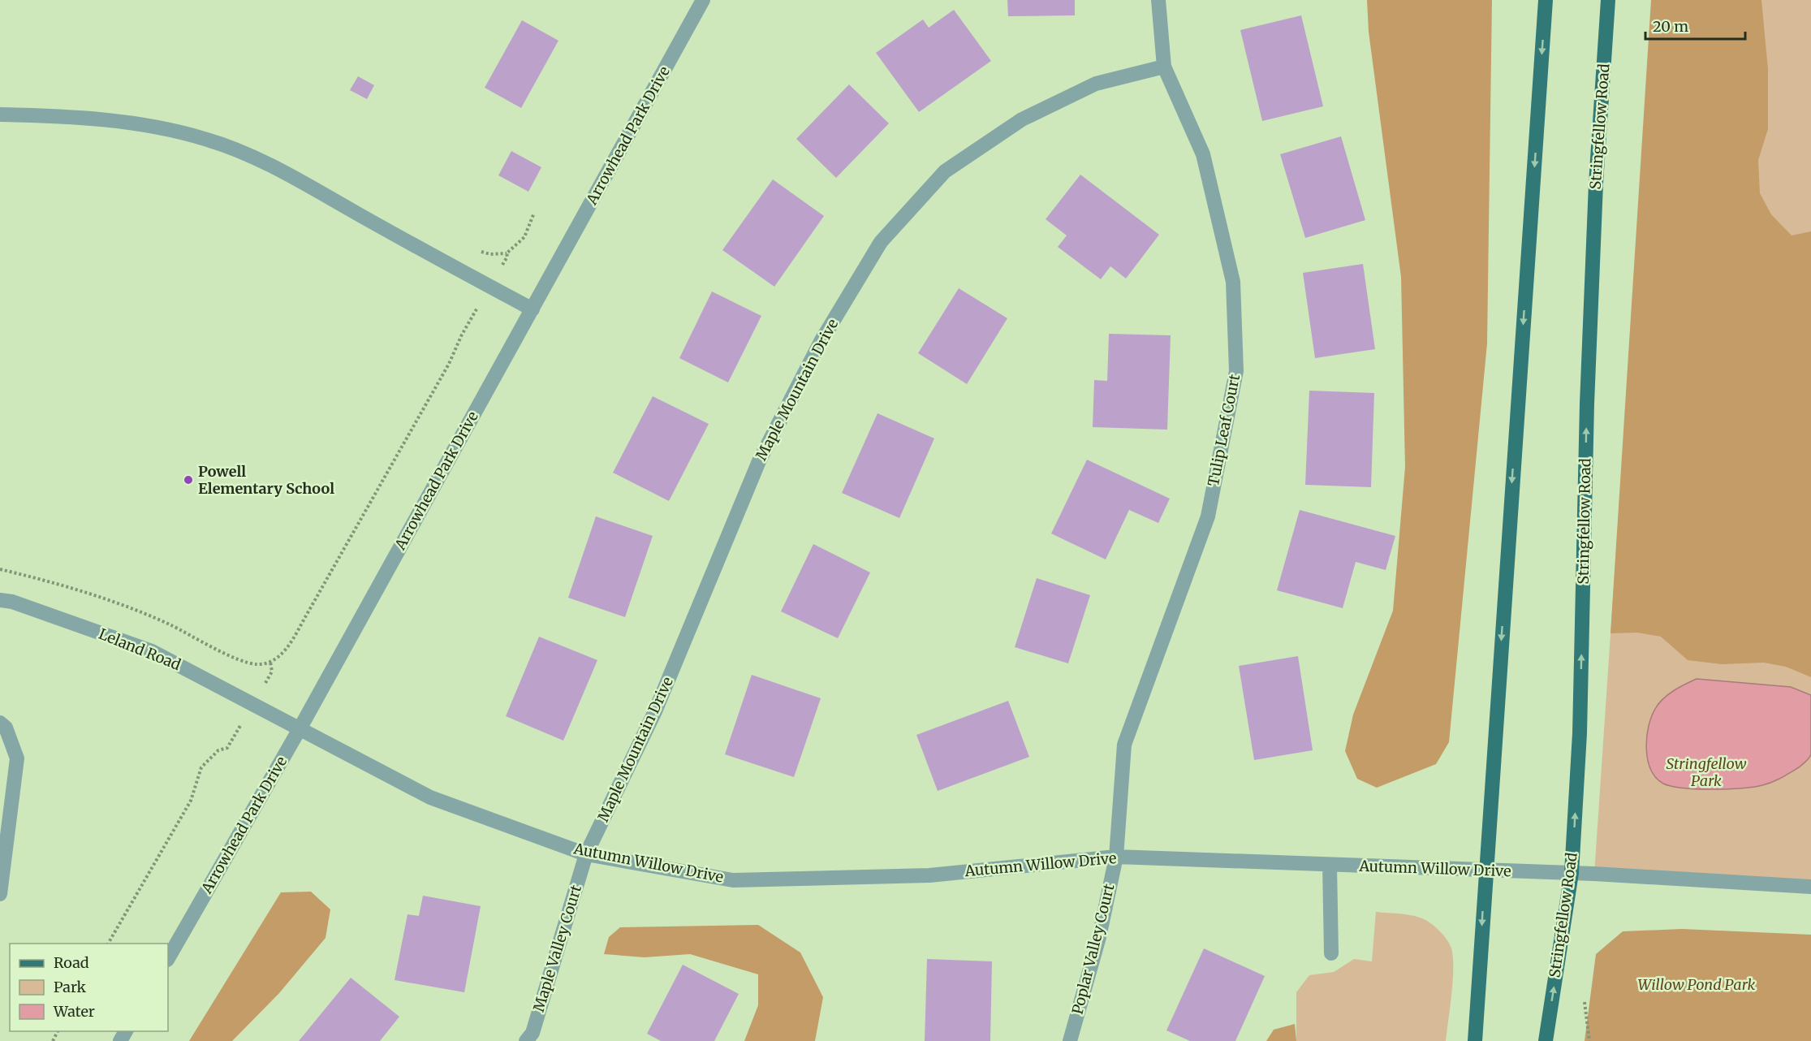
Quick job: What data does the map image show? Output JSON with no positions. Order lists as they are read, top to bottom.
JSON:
{
  "streets": {
    "main road": ["Stringfellow Road"],
    "street": [
      "Arrowhead Park Drive",
      "Maple Mountain Drive",
      "Tulip Leaf Court",
      "Leland Road",
      "Autumn Willow Drive",
      "Maple Valley Court",
      "Poplar Valley Court"
    ]
  },
  "crossings": [
    ["Stringfellow Road", "Autumn Willow Drive"],
    ["Arrowhead Park Drive", "Leland Road"],
    ["Arrowhead Park Drive", "Autumn Willow Drive"],
    ["Maple Mountain Drive", "Tulip Leaf Court"],
    ["Maple Mountain Drive", "Autumn Willow Drive"],
    ["Maple Mountain Drive", "Maple Valley Court"],
    ["Tulip Leaf Court", "Autumn Willow Drive"],
    ["Tulip Leaf Court", "Poplar Valley Court"],
    ["Leland Road", "Autumn Willow Drive"],
    ["Autumn Willow Drive", "Maple Valley Court"],
    ["Autumn Willow Drive", "Poplar Valley Court"]
  ],
  "parks": ["Stringfellow Park", "Willow Pond Park"],
  "places": ["Powell Elementary School"],
  "legend": ["Road", "Park", "Water"],
  "scale_bar": "20 m"
}
